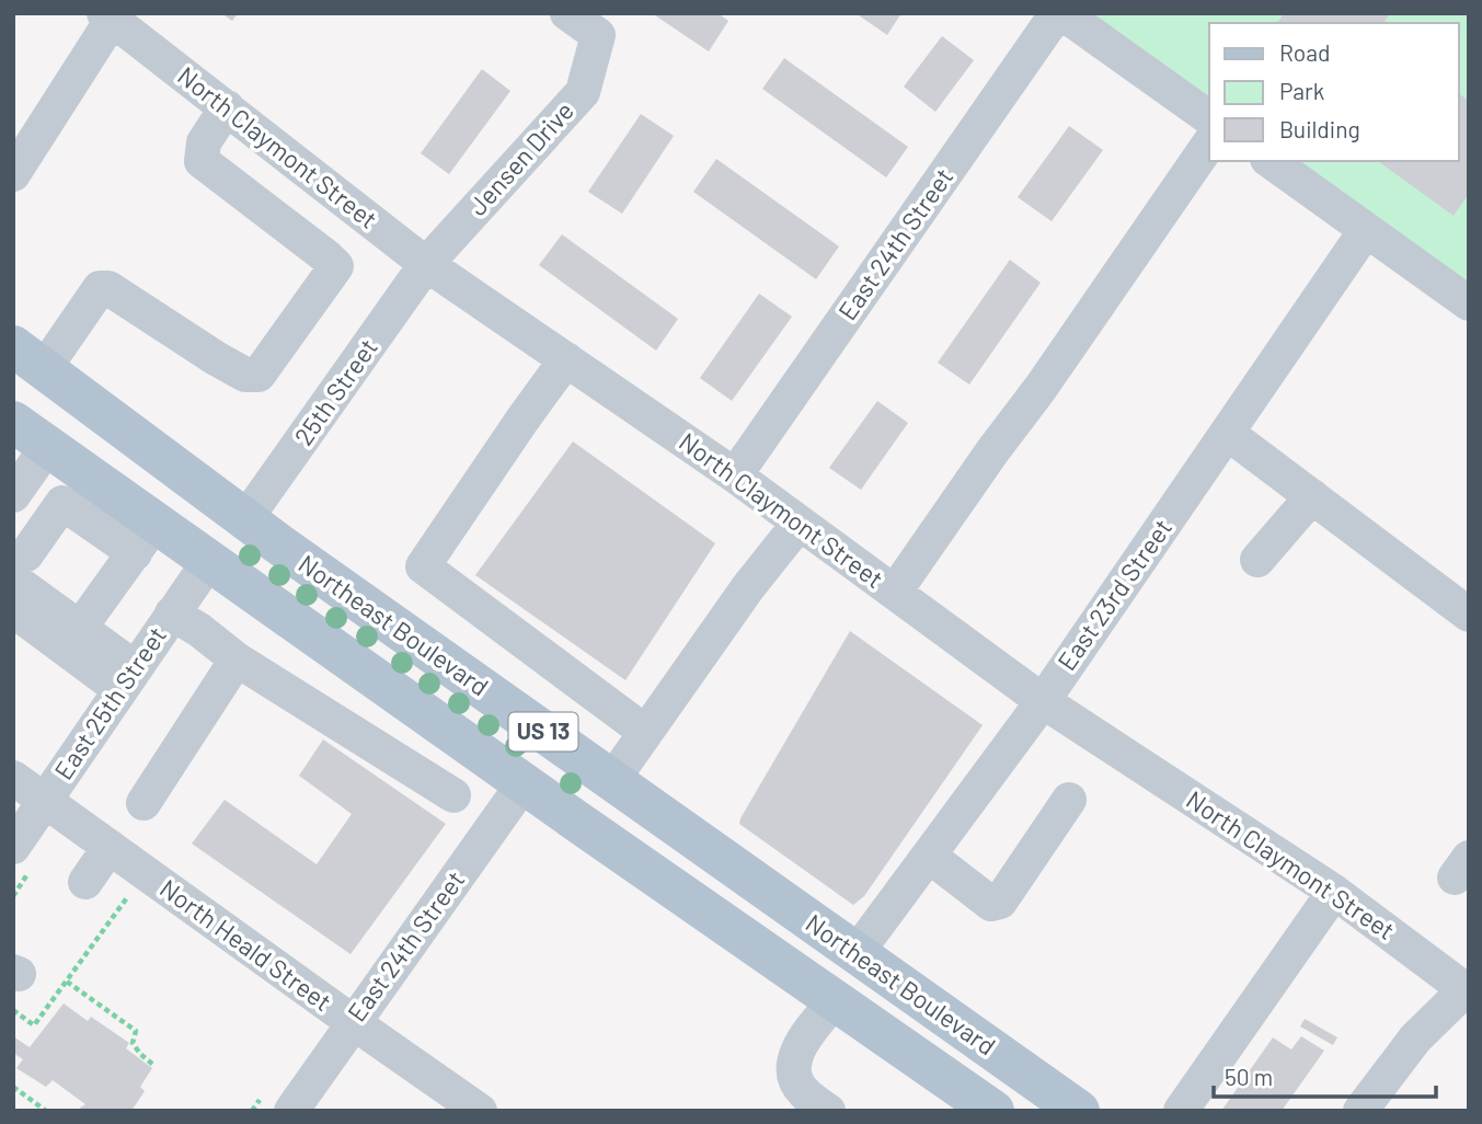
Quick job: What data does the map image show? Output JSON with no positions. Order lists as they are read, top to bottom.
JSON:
{
  "streets": {
    "main road": ["Northeast Boulevard", "US 13"],
    "street": [
      "North Claymont Street",
      "Jensen Drive",
      "East 24th Street",
      "25th Street",
      "East 23rd Street",
      "East 25th Street",
      "North Heald Street"
    ]
  },
  "crossings": [
    ["North Claymont Street", "Jensen Drive"],
    ["North Claymont Street", "East 24th Street"],
    ["North Claymont Street", "25th Street"],
    ["North Claymont Street", "East 23rd Street"],
    ["Jensen Drive", "25th Street"],
    ["East 24th Street", "Northeast Boulevard"],
    ["East 24th Street", "North Heald Street"],
    ["25th Street", "Northeast Boulevard"],
    ["East 23rd Street", "Northeast Boulevard"],
    ["Northeast Boulevard", "East 25th Street"],
    ["East 25th Street", "North Heald Street"]
  ],
  "legend": ["Road", "Park", "Building"],
  "scale_bar": "50 m"
}
